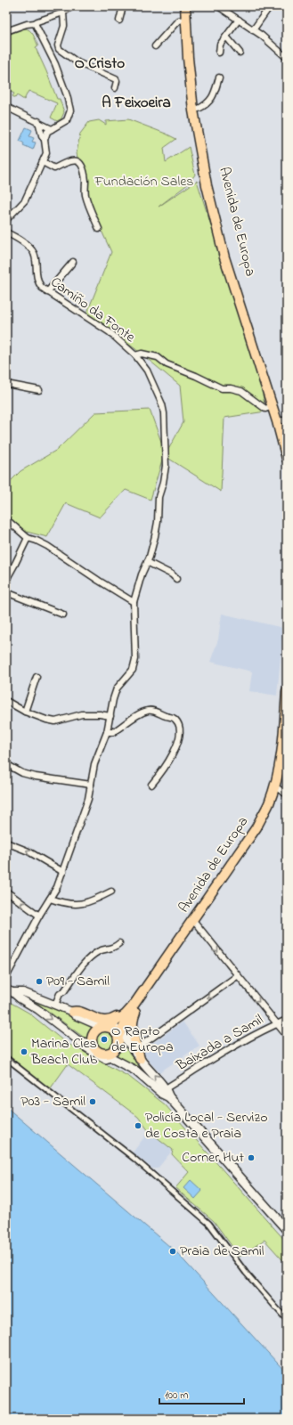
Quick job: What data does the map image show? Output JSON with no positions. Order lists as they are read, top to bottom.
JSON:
{
  "streets": {
    "main road": ["Avenida de Europa"],
    "street": ["Camiño da Fonte", "Baixada a Samil"]
  },
  "districts": ["O Cristo", "A Feixoeira"],
  "parks": ["Fundación Sales"],
  "places": [
    "P09 - Samil",
    "O Rapto de Europa",
    "Marina Cies Beach Club",
    "P03 - Samil",
    "Policía Local - Servizo de Costa e Praia",
    "Corner Hut",
    "Praia de Samil"
  ],
  "scale_bar": "100 m"
}
